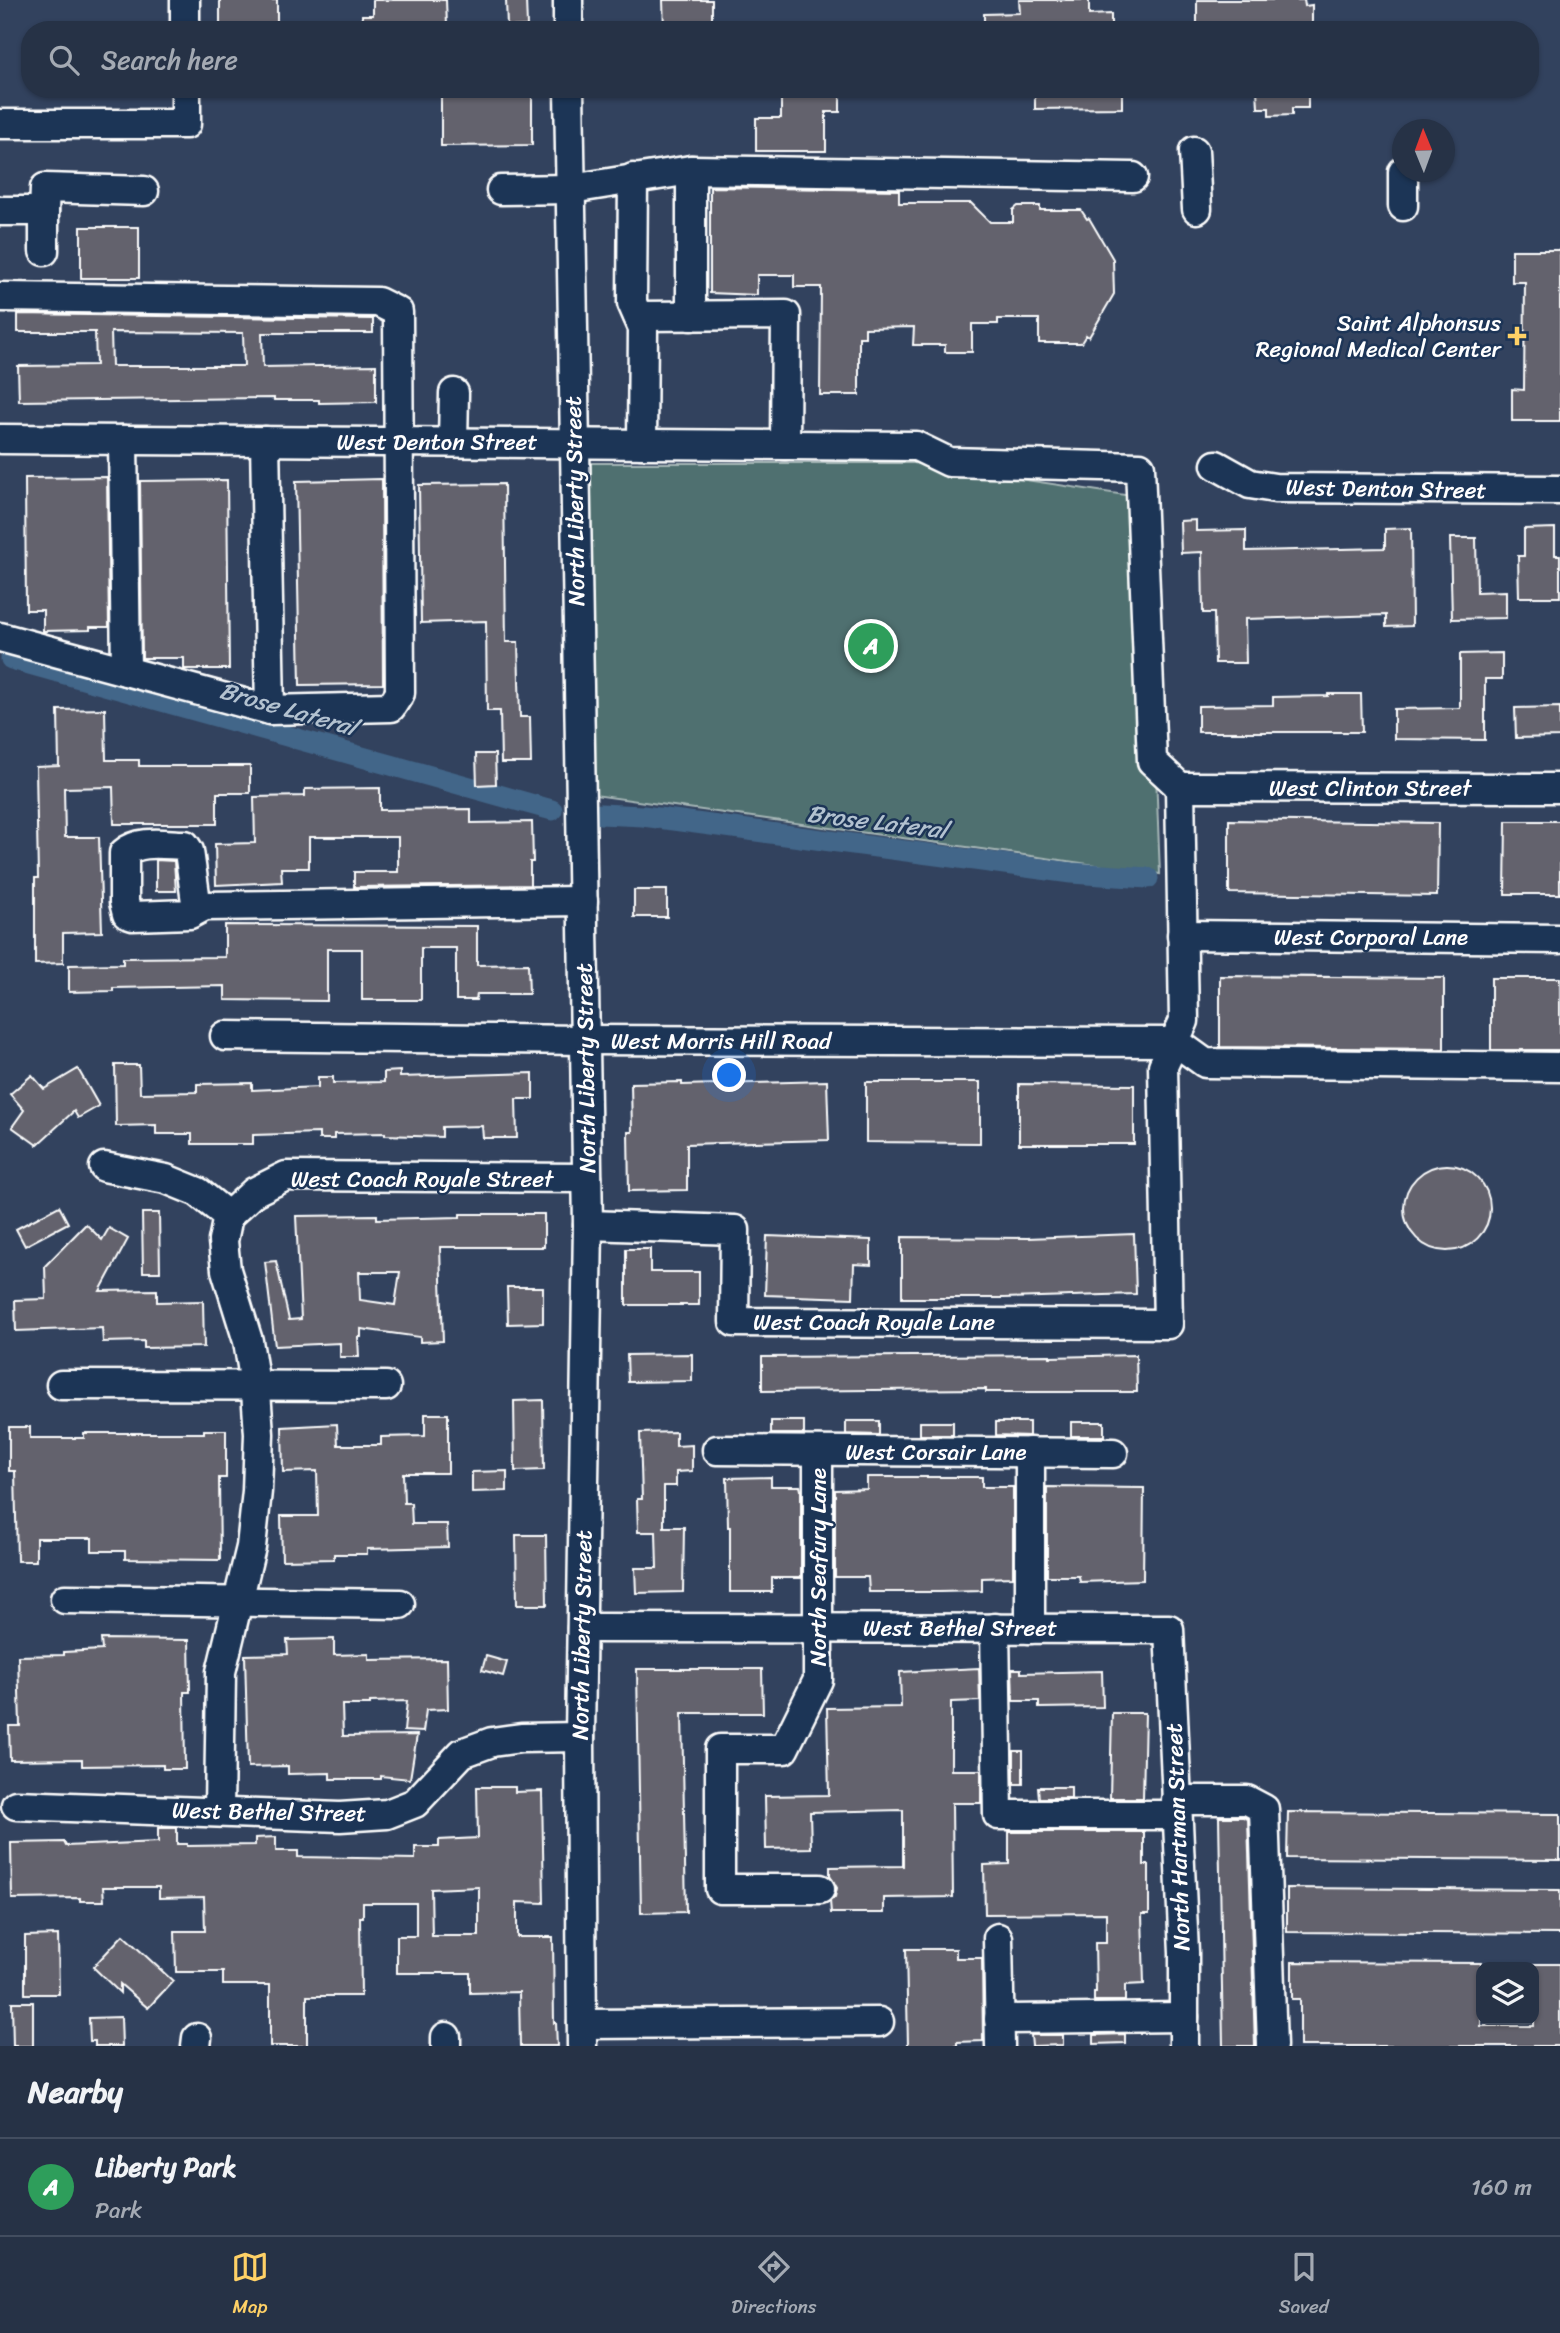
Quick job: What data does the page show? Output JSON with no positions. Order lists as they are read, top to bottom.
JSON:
{
  "streets": {
    "street": [
      "West Denton Street",
      "North Liberty Street",
      "West Clinton Street",
      "West Corporal Lane",
      "West Morris Hill Road",
      "West Coach Royale Street",
      "West Coach Royale Lane",
      "West Corsair Lane",
      "North Seafury Lane",
      "West Bethel Street",
      "North Hartman Street"
    ]
  },
  "crossings": [
    ["West Denton Street", "North Liberty Street"],
    ["West Denton Street", "West Clinton Street"],
    ["North Liberty Street", "West Morris Hill Road"],
    ["North Liberty Street", "West Coach Royale Street"],
    ["North Liberty Street", "West Coach Royale Lane"],
    ["North Liberty Street", "West Bethel Street"],
    ["West Morris Hill Road", "West Coach Royale Lane"],
    ["West Corsair Lane", "North Seafury Lane"],
    ["North Seafury Lane", "West Bethel Street"],
    ["West Bethel Street", "North Hartman Street"]
  ],
  "water": ["Brose Lateral"],
  "places": {
    "health": ["Saint Alphonsus Regional Medical Center"]
  },
  "north": "top",
  "page": {
    "search": "Search here",
    "pins": "A",
    "heading": "Nearby",
    "list": [
      {
        "mark": "A",
        "name": "Liberty Park",
        "note": "Park",
        "value": "160 m"
      }
    ],
    "nav": ["Map", "Directions", "Saved"]
  }
}
